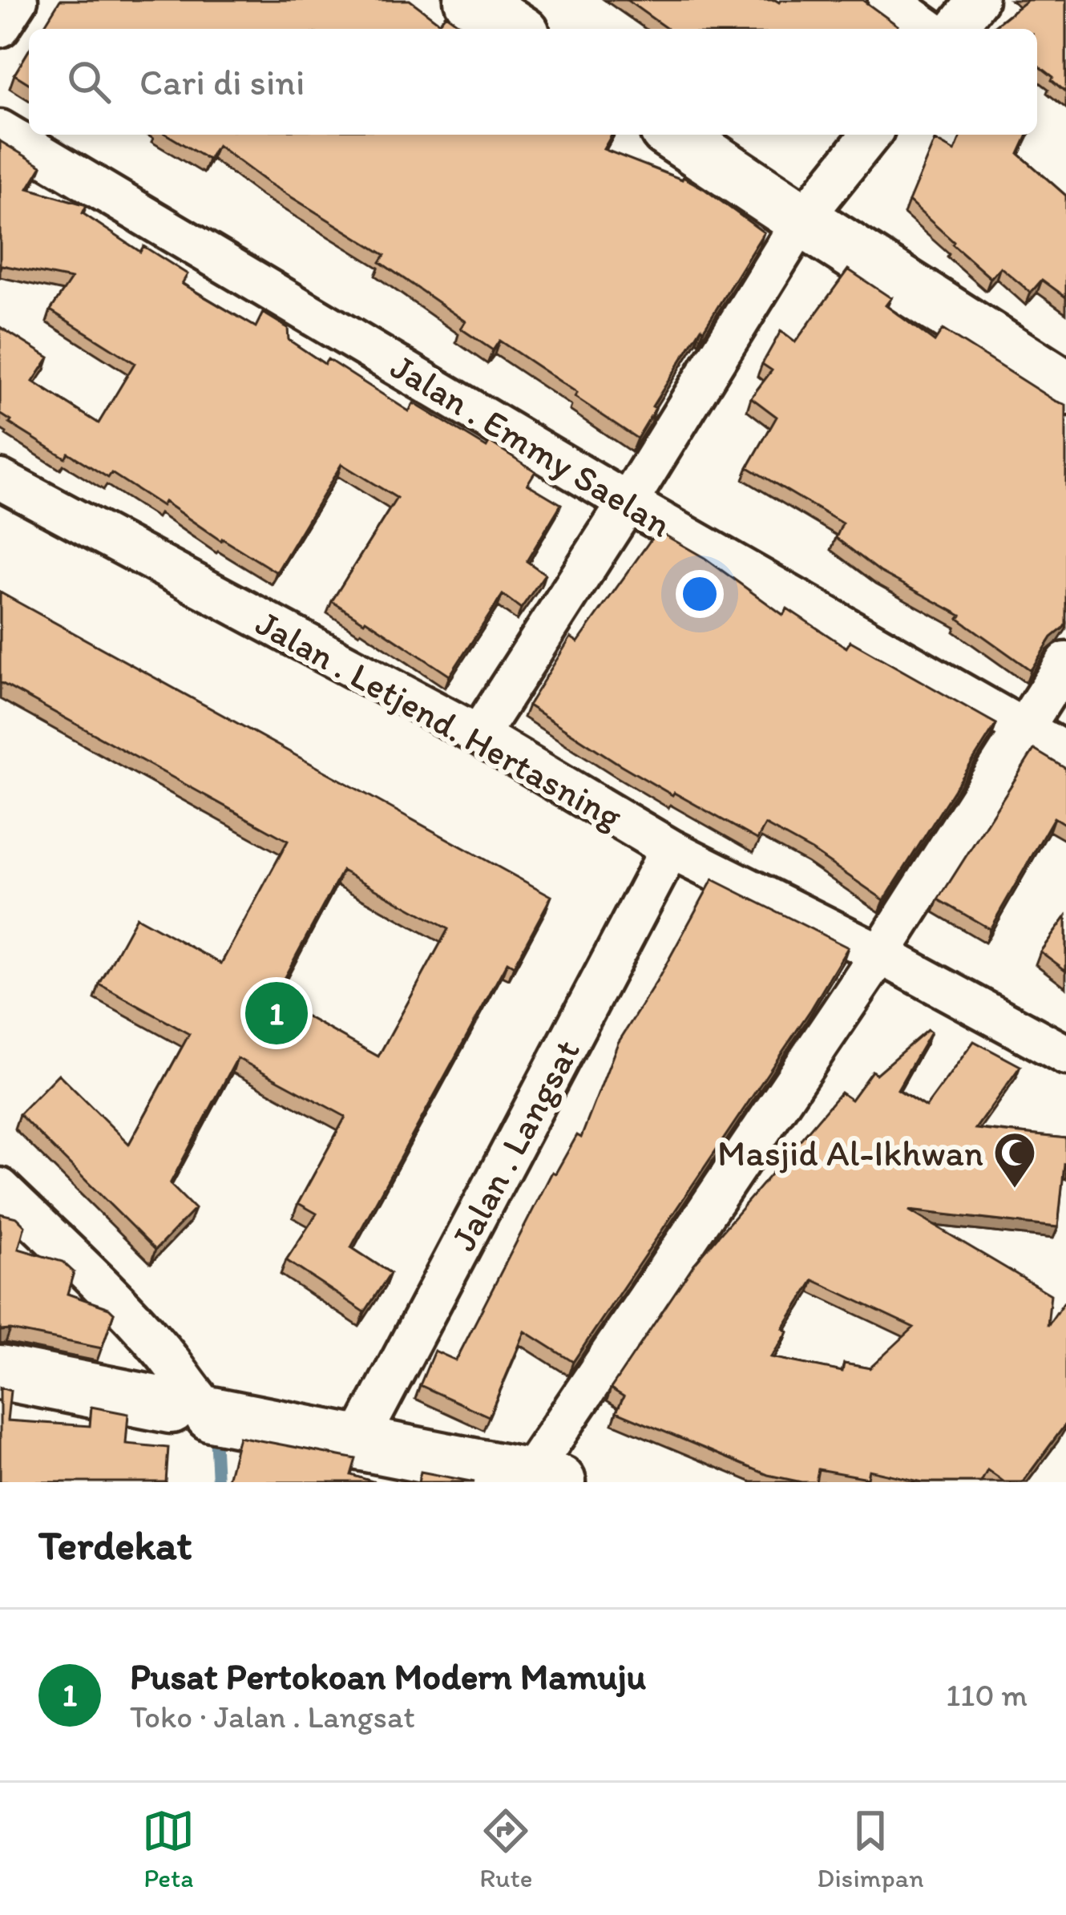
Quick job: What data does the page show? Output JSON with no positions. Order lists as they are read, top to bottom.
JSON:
{
  "streets": {
    "street": ["Jalan . Emmy Saelan", "Jalan . Letjend. Hertasning", "Jalan . Langsat"]
  },
  "crossings": [
    ["Jalan . Letjend. Hertasning", "Jalan . Langsat"]
  ],
  "places": {
    "mosque": ["Masjid Al-Ikhwan"]
  },
  "page": {
    "search": "Cari di sini",
    "pins": "1",
    "heading": "Terdekat",
    "list": [
      {
        "mark": "1",
        "name": "Pusat Pertokoan Modern Mamuju",
        "note": "Toko · Jalan . Langsat",
        "value": "110 m"
      }
    ],
    "nav": ["Peta", "Rute", "Disimpan"]
  }
}
